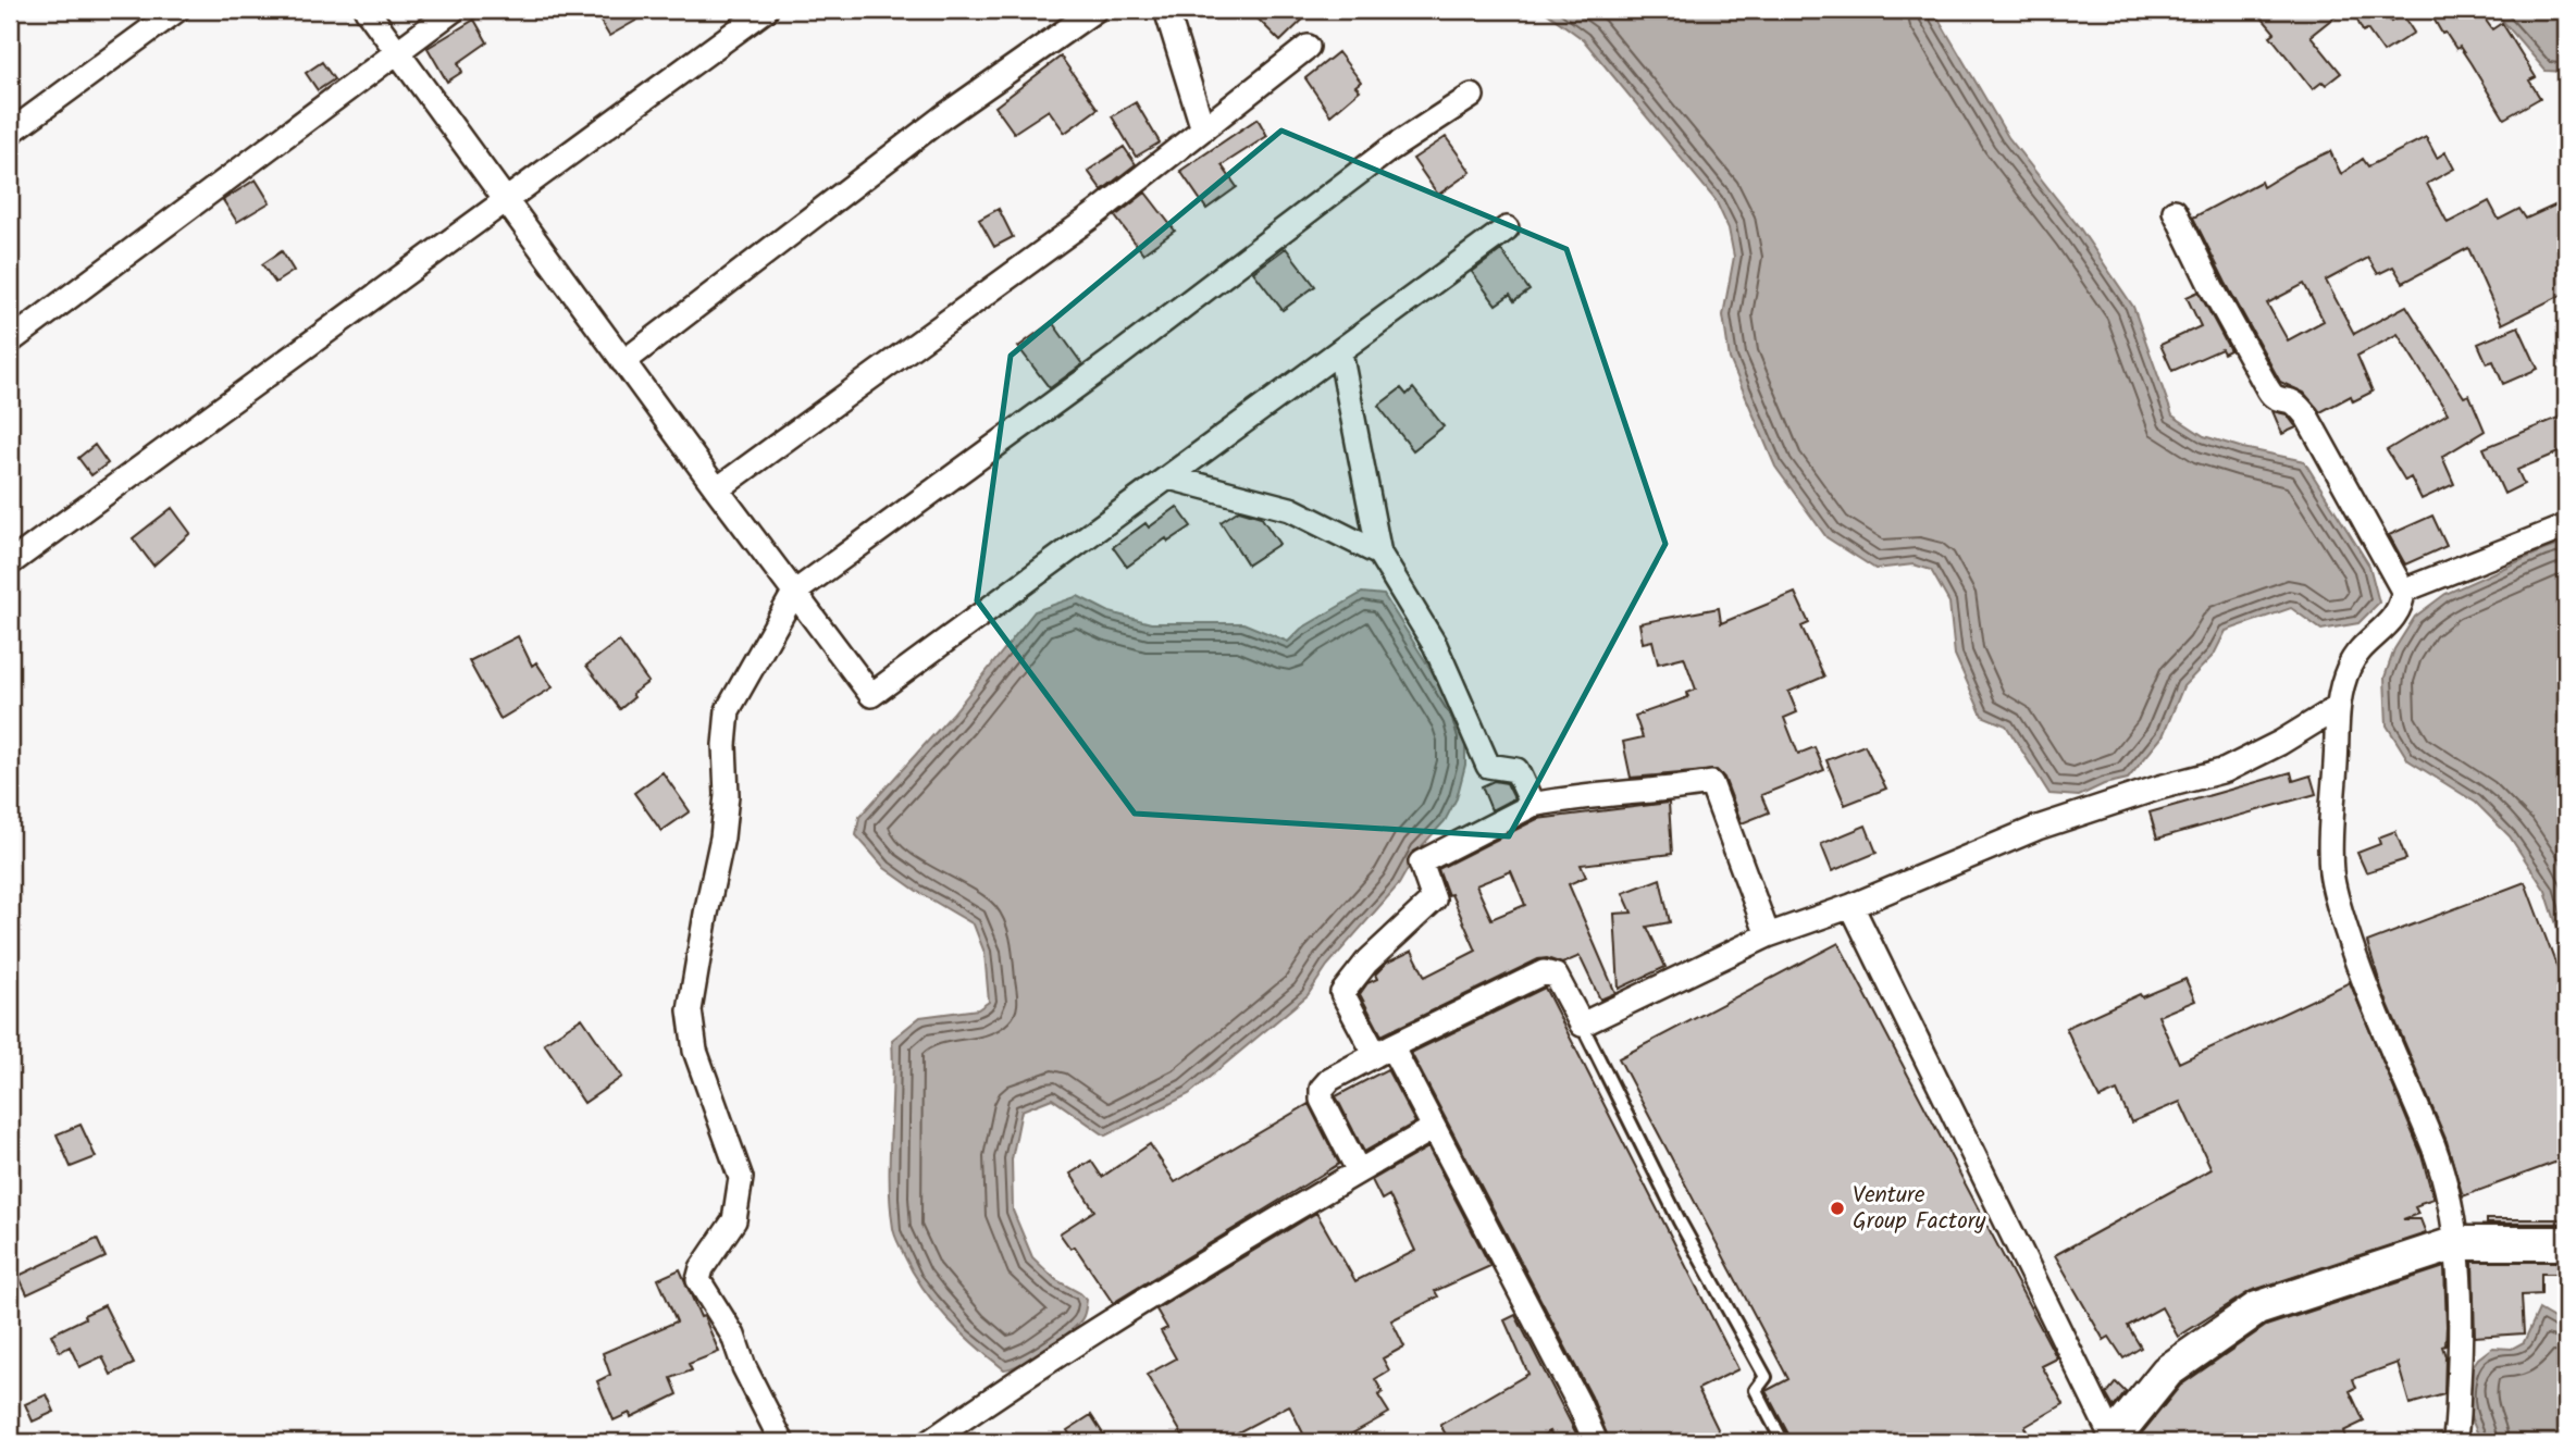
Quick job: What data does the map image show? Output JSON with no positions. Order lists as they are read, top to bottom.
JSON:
{
  "places": ["Venture Group Factory"]
}
